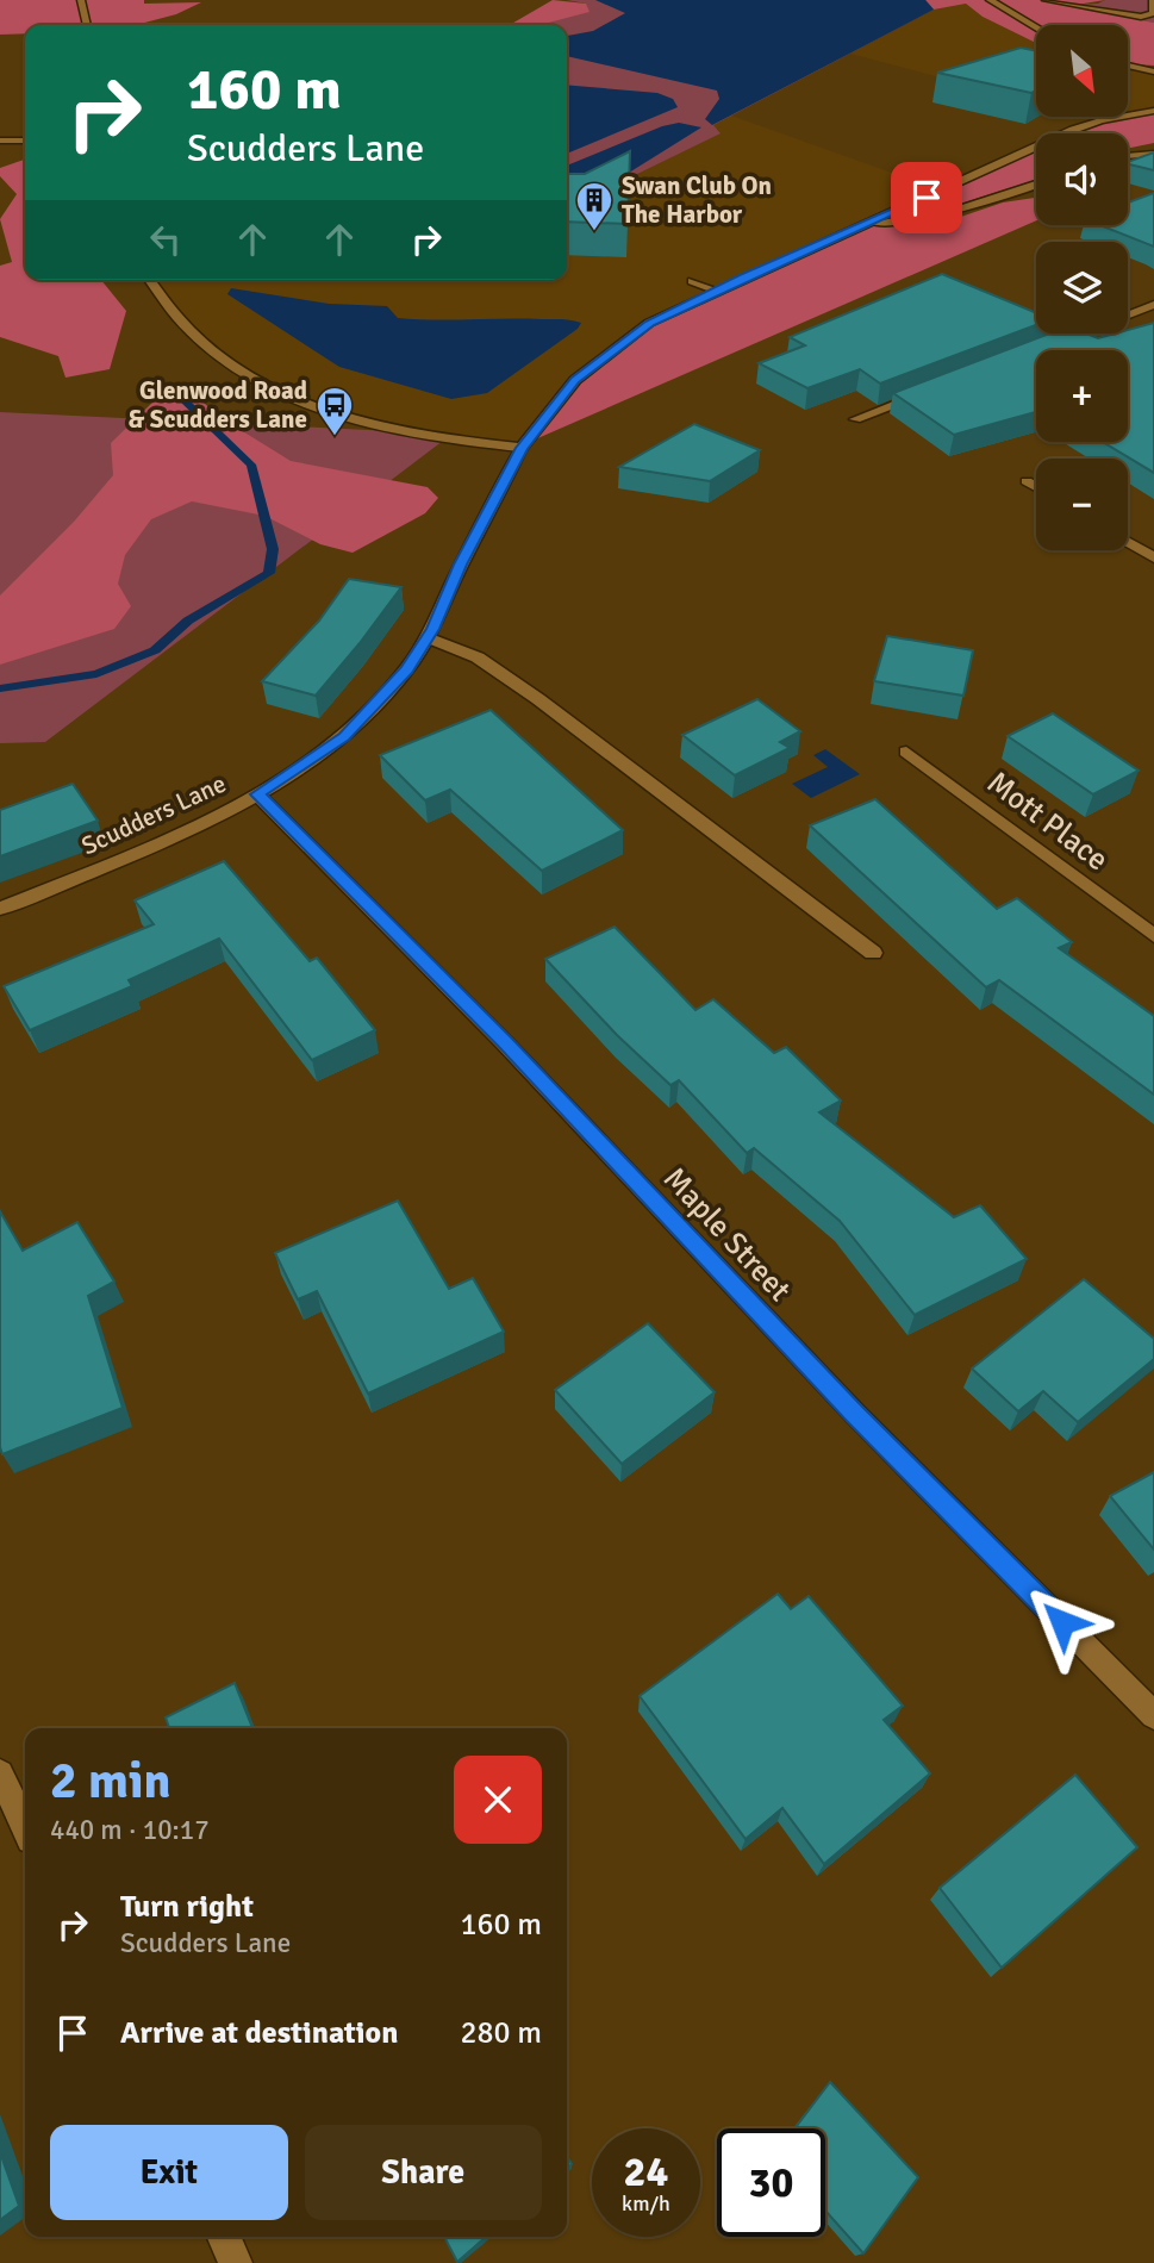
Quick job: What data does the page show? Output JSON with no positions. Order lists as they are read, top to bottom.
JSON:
{
  "streets": {
    "street": ["Scudders Lane", "Mott Place", "Maple Street"]
  },
  "crossings": [
    ["Scudders Lane", "Maple Street"]
  ],
  "places": {
    "building": ["Swan Club On The Harbor"],
    "bus stop": ["Glenwood Road & Scudders Lane"]
  },
  "north": "bottom right",
  "page": {
    "map_buttons": ["+", "−"],
    "turn": ["160 m", "Scudders Lane"],
    "heading": ["2 min", "440 m · 10:17"],
    "list": [
      {
        "name": "Turn right",
        "note": "Scudders Lane",
        "value": "160 m"
      },
      {
        "name": "Arrive at destination",
        "value": "280 m"
      }
    ],
    "buttons": ["Exit", "Share"],
    "speed": "24 km/h",
    "limit": "30"
  }
}
